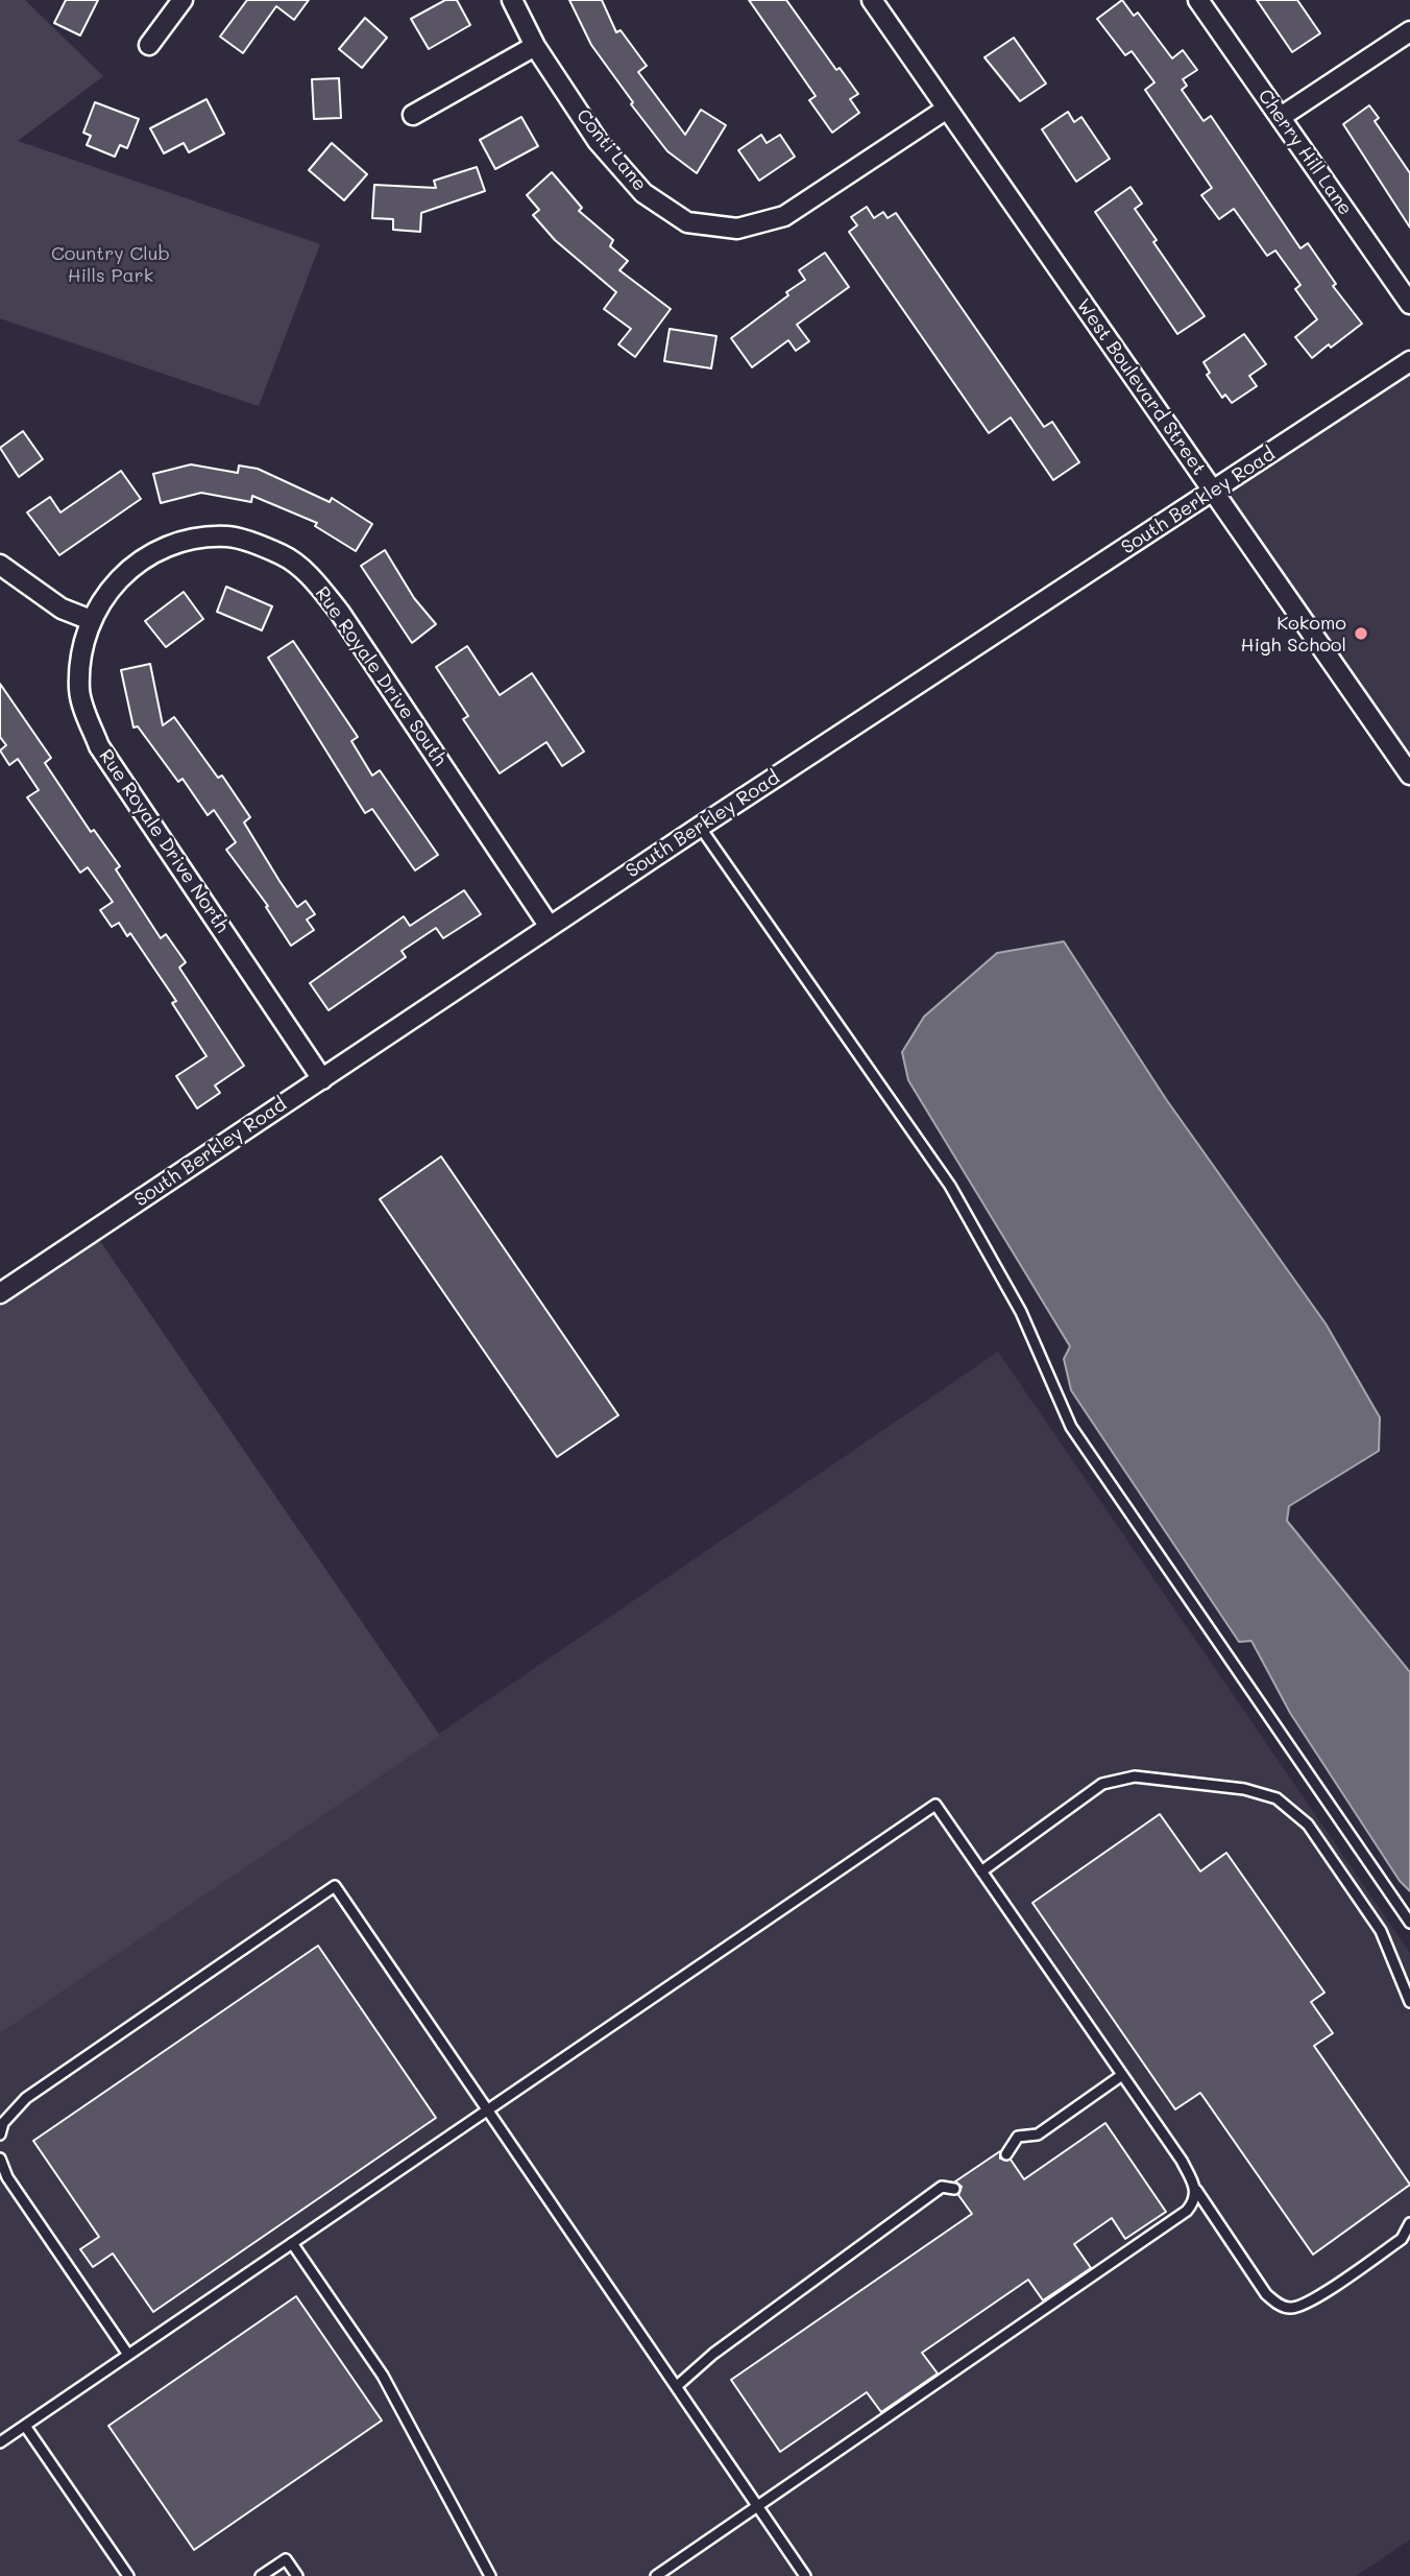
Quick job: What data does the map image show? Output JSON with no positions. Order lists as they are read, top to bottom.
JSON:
{
  "streets": {
    "street": [
      "Conti Lane",
      "Cherry Hill Lane",
      "West Boulevard Street",
      "South Berkley Road",
      "Rue Royale Drive South",
      "Rue Royale Drive North"
    ]
  },
  "crossings": [
    ["Conti Lane", "West Boulevard Street"],
    ["West Boulevard Street", "South Berkley Road"],
    ["South Berkley Road", "Rue Royale Drive South"],
    ["South Berkley Road", "Rue Royale Drive North"],
    ["Rue Royale Drive South", "Rue Royale Drive North"]
  ],
  "parks": ["Country Club Hills Park"],
  "places": ["Kokomo High School"]
}
